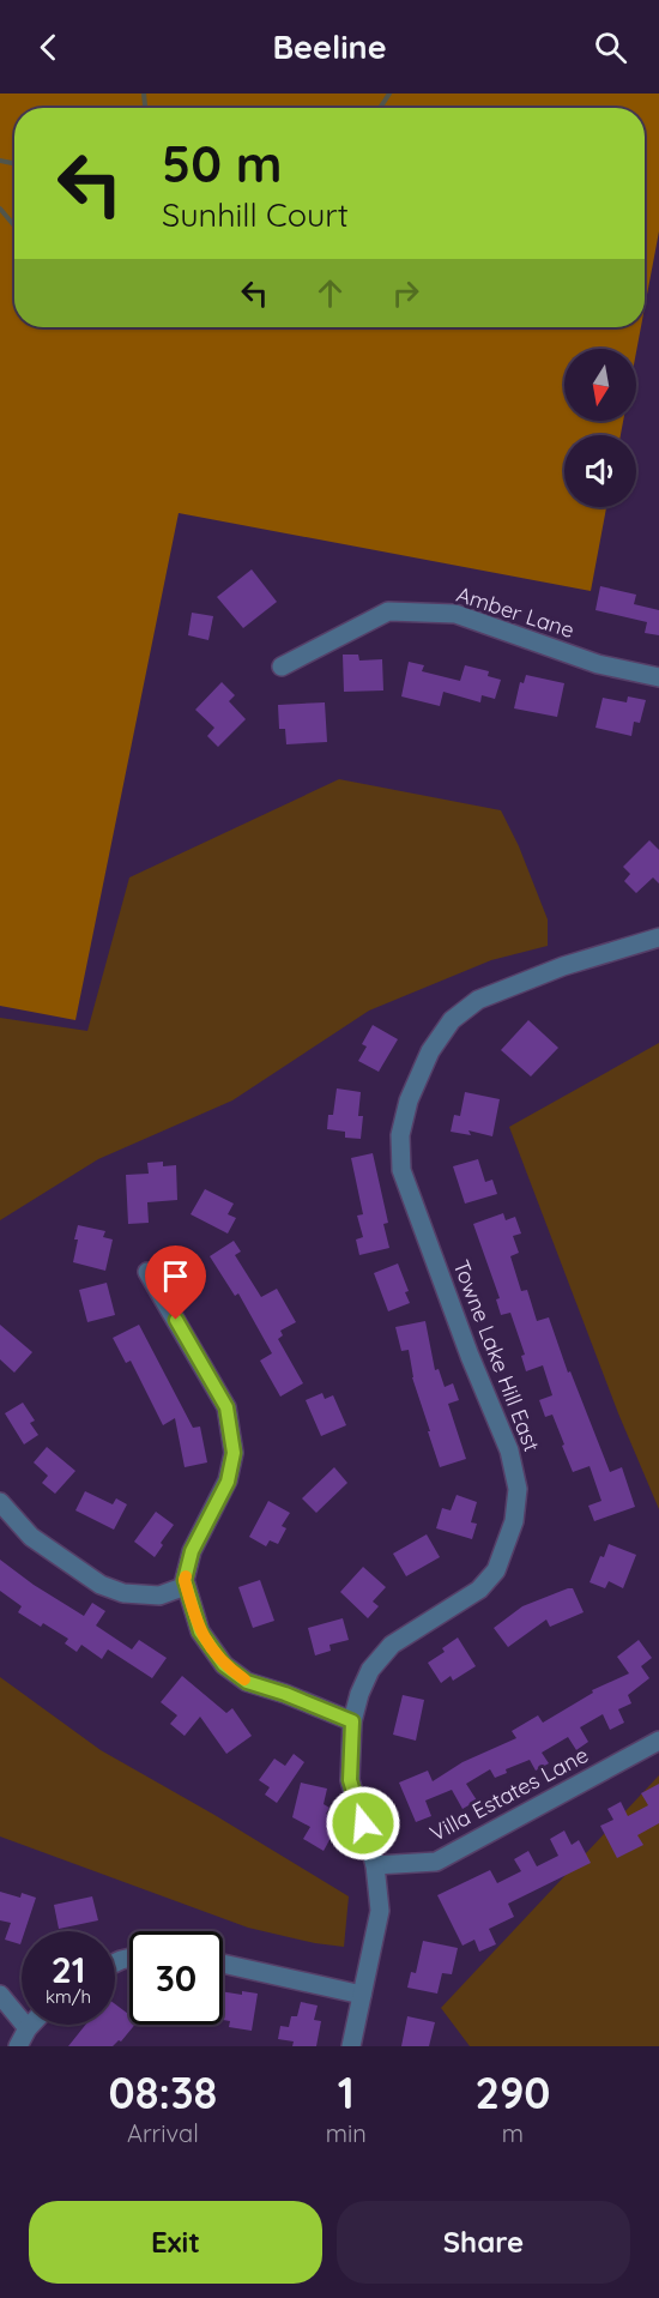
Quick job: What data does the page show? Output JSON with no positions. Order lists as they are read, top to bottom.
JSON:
{
  "streets": {
    "street": ["Amber Lane", "Towne Lake Hill East", "Villa Estates Lane"]
  },
  "crossings": [
    ["Towne Lake Hill East", "Villa Estates Lane"]
  ],
  "north": "bottom",
  "page": {
    "header": "Beeline",
    "turn": ["50 m", "Sunhill Court"],
    "speed": "21 km/h",
    "limit": "30",
    "eta": [
      "08:38",
      "Arrival",
      "1",
      "min",
      "290",
      "m"
    ],
    "buttons": ["Exit", "Share"]
  }
}
